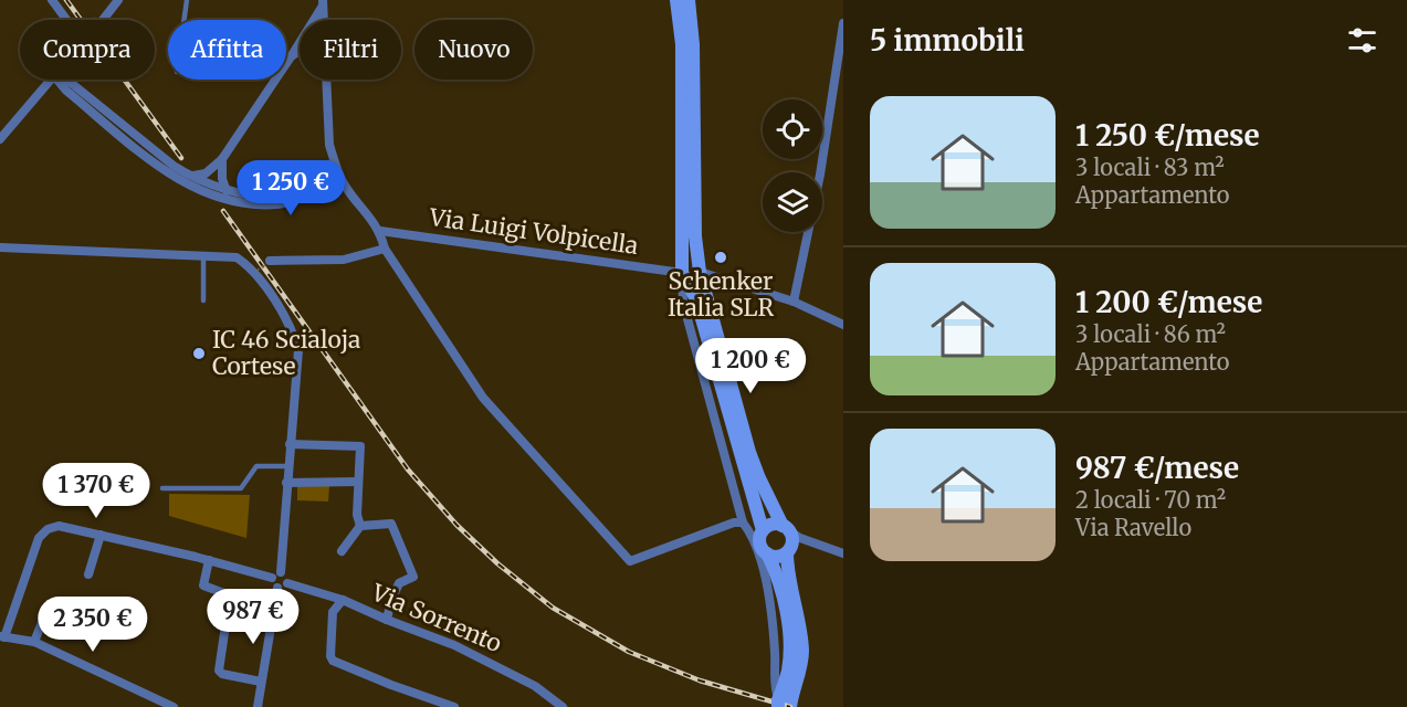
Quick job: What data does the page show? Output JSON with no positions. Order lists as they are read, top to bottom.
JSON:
{
  "streets": {
    "street": ["Via Luigi Volpicella", "Via Sorrento"]
  },
  "places": ["Schenker Italia SLR", "IC 46 Scialoja Cortese"],
  "page": {
    "heading": "5 immobili",
    "chip": [
      "Compra",
      "Affitta",
      "Filtri",
      "Nuovo"
    ],
    "list": [
      {
        "name": "1 250 €/mese",
        "note": "3 locali · 83 m² · Appartamento"
      },
      {
        "name": "1 200 €/mese",
        "note": "3 locali · 86 m² · Appartamento"
      },
      {
        "name": "987 €/mese",
        "note": "2 locali · 70 m² · Via Ravello"
      }
    ],
    "price": [
      "1 250 €",
      "1 200 €",
      "1 370 €",
      "987 €",
      "2 350 €"
    ]
  }
}
